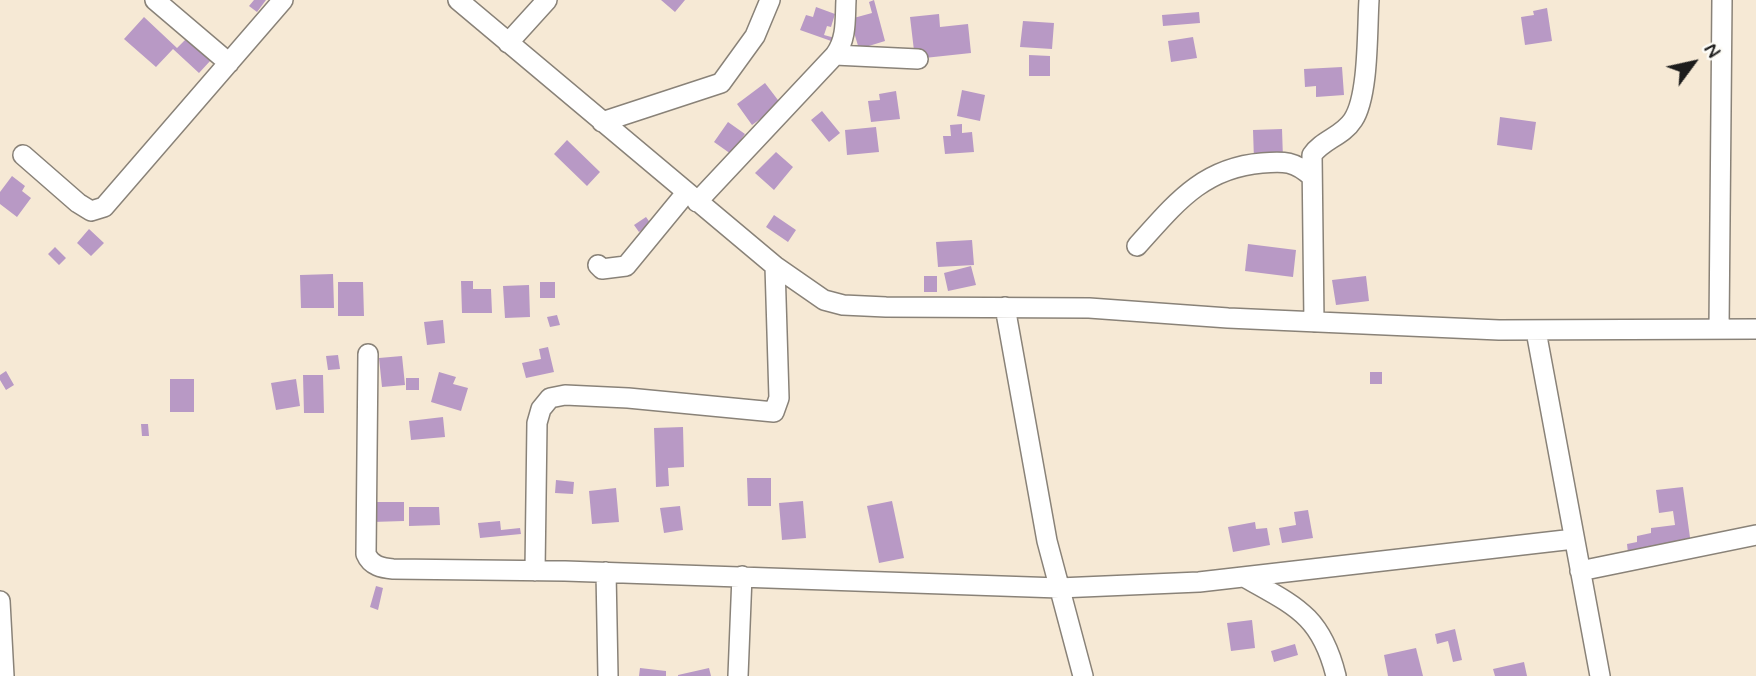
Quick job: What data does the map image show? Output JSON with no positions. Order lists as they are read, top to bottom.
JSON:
{
  "north": "top right"
}
